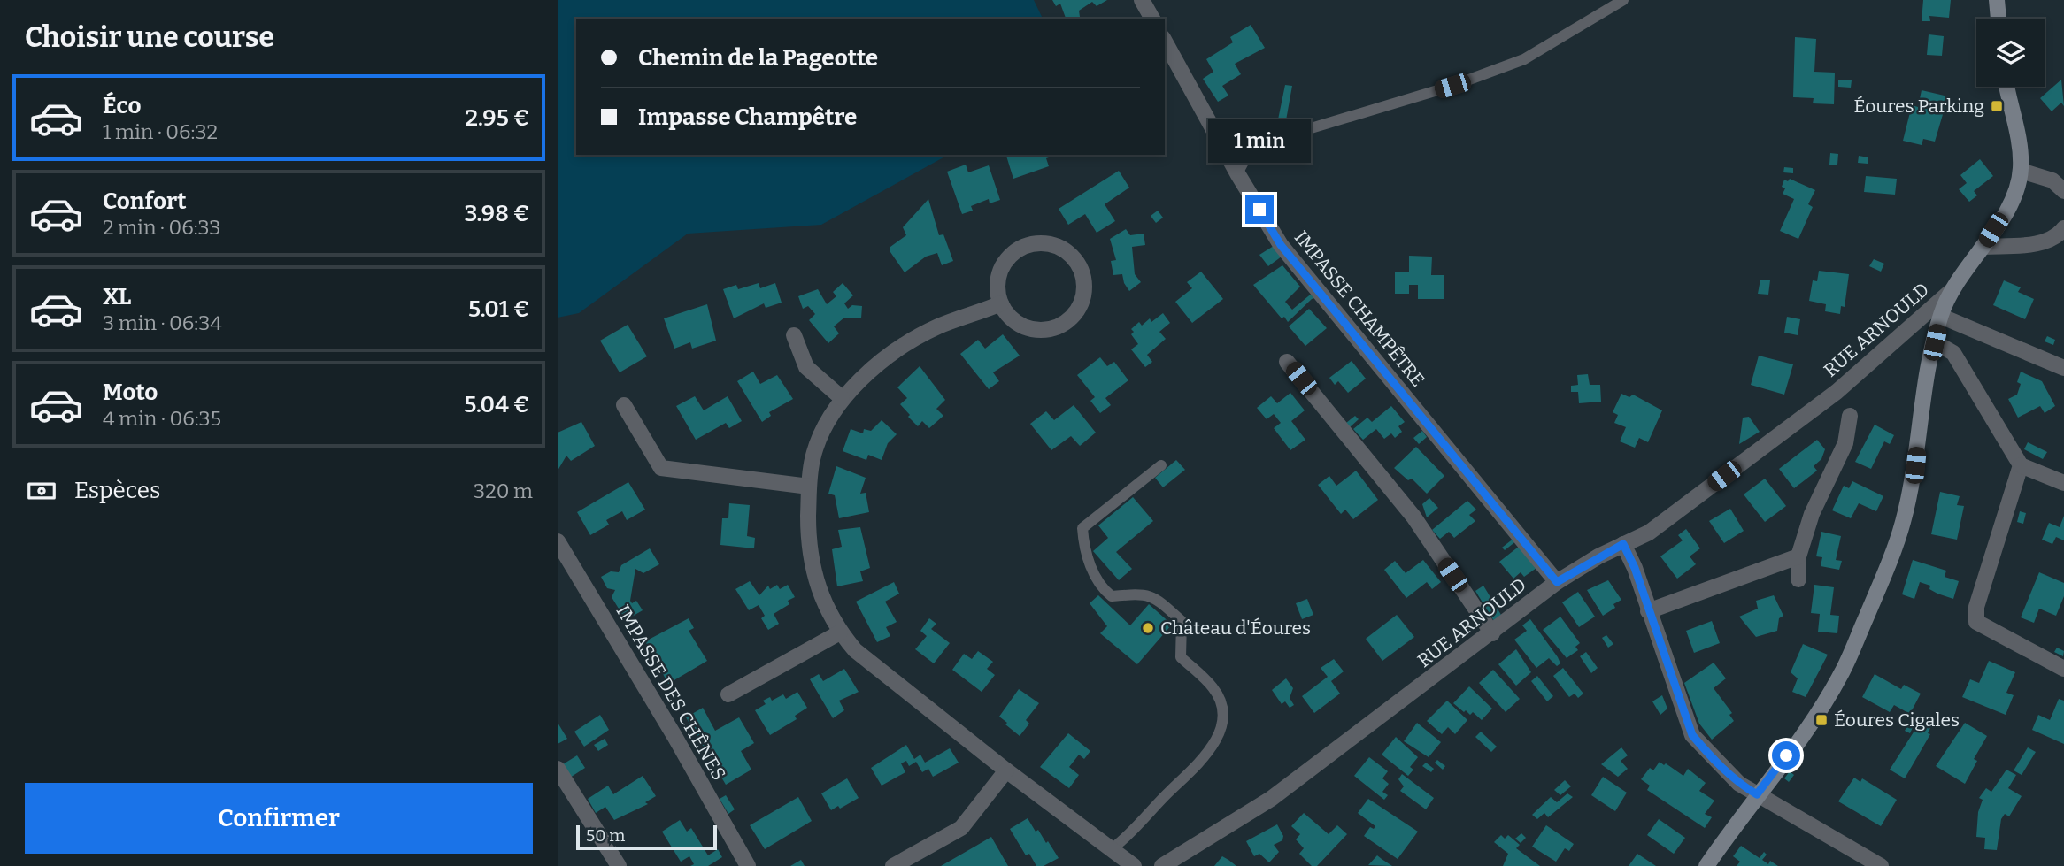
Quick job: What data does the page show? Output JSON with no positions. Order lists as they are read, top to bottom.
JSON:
{
  "streets": {
    "street": ["IMPASSE CHAMPÊTRE", "RUE ARNOULD", "IMPASSE DES CHÊNES"]
  },
  "crossings": [
    ["IMPASSE CHAMPÊTRE", "RUE ARNOULD"]
  ],
  "places": {
    "transit": ["Éoures Parking", "Éoures Cigales"],
    "other": ["Château d'Éoures"]
  },
  "scale_bar": "50 m",
  "page": {
    "heading": "Choisir une course",
    "banner": ["Chemin de la Pageotte", "Impasse Champêtre"],
    "list": [
      {
        "name": "Éco",
        "note": "1 min · 06:32",
        "value": "2.95 €"
      },
      {
        "name": "Confort",
        "note": "2 min · 06:33",
        "value": "3.98 €"
      },
      {
        "name": "XL",
        "note": "3 min · 06:34",
        "value": "5.01 €"
      },
      {
        "name": "Moto",
        "note": "4 min · 06:35",
        "value": "5.04 €"
      }
    ],
    "bubble": "1 min",
    "pay": ["Espèces", "320 m"],
    "buttons": "Confirmer",
    "scale": "50 m"
  }
}
